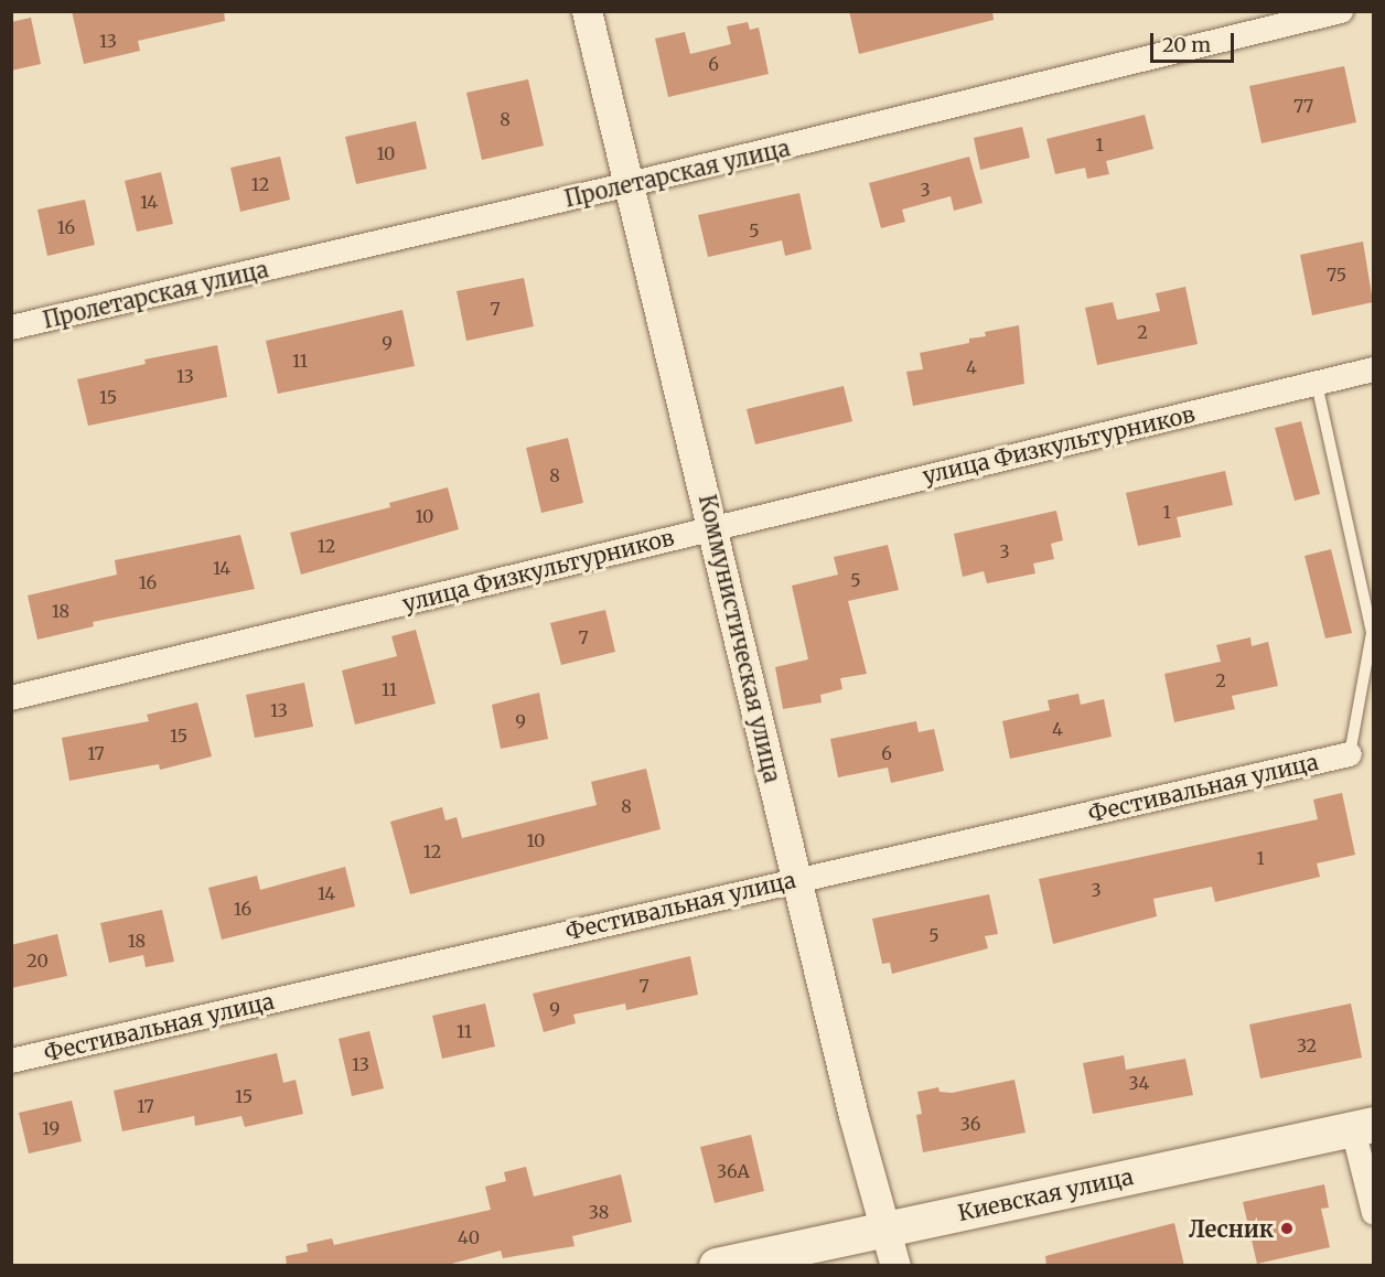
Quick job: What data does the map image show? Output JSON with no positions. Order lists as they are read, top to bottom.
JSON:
{
  "streets": {
    "main road": ["Киевская улица"],
    "street": [
      "Пролетарская улица",
      "улица Физкультурников",
      "Коммунистическая улица",
      "Фестивальная улица"
    ]
  },
  "crossings": [
    ["Пролетарская улица", "Коммунистическая улица"],
    ["улица Физкультурников", "Коммунистическая улица"],
    ["Коммунистическая улица", "Фестивальная улица"],
    ["Коммунистическая улица", "Киевская улица"]
  ],
  "places": ["Лесник"],
  "house_numbers": [
    "13",
    "6",
    "77",
    "8",
    "1",
    "10",
    "12",
    "3",
    "14",
    "16",
    "5",
    "75",
    "7",
    "2",
    "9",
    "11",
    "4",
    "13",
    "15",
    "8",
    "1",
    "10",
    "12",
    "3",
    "14",
    "5",
    "16",
    "18",
    "7",
    "2",
    "11",
    "13",
    "9",
    "4",
    "15",
    "17",
    "6",
    "8",
    "10",
    "12",
    "1",
    "3",
    "14",
    "16",
    "5",
    "18",
    "20",
    "7",
    "9",
    "11",
    "32",
    "13",
    "34",
    "15",
    "17",
    "36",
    "19",
    "36А",
    "38",
    "40"
  ],
  "scale_bar": "20 m"
}
